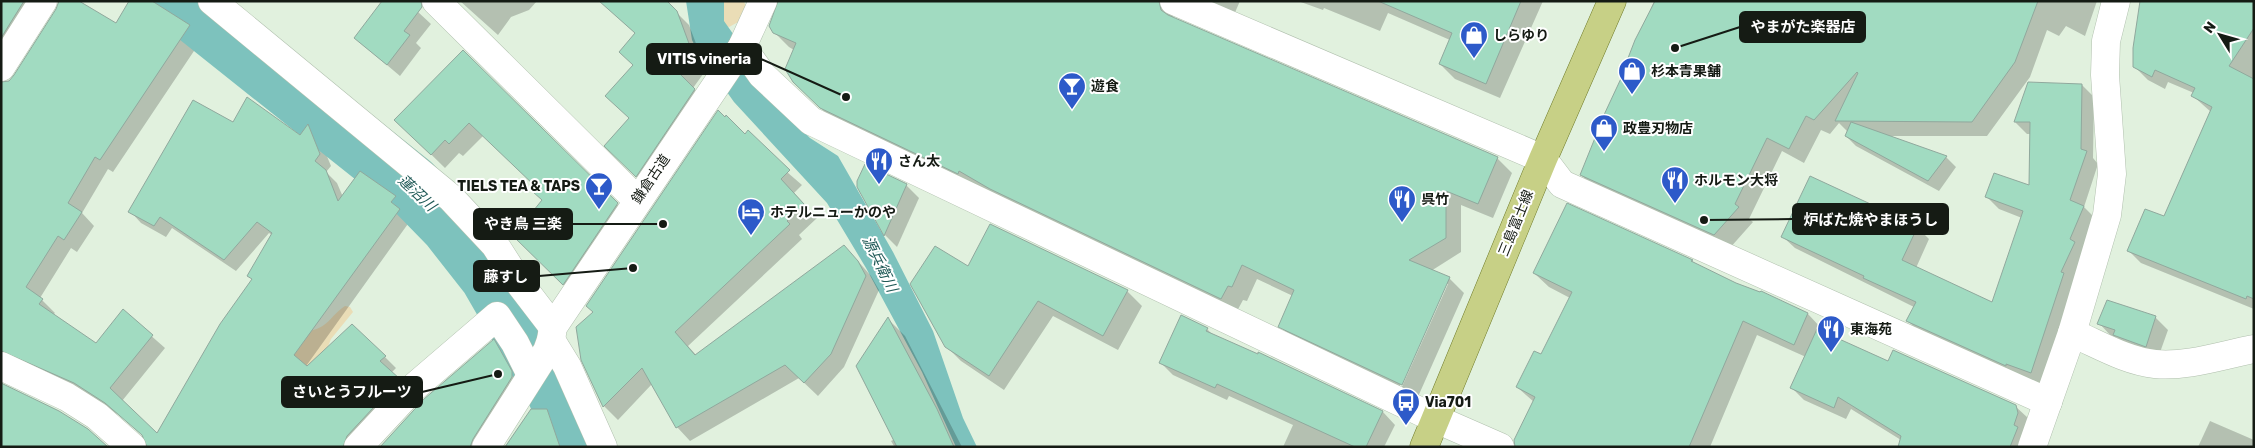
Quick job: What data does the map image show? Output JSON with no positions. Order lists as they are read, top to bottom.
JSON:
{
  "streets": {
    "main road": ["三島富士線"],
    "street": ["鎌倉古道"]
  },
  "water": ["蓮沼川", "源兵衛川"],
  "places": {
    "other": [
      "やまがた楽器店",
      "VITIS vineria",
      "炉ばた焼やまほうし",
      "やき鳥 三楽",
      "藤すし",
      "さいとうフルーツ"
    ],
    "shop": ["しらゆり", "杉本青果舗", "政豊刃物店"],
    "bar": ["遊食", "TIELS TEA & TAPS"],
    "restaurant": [
      "さん太",
      "ホルモン大将",
      "呉竹",
      "東海苑"
    ],
    "hotel": ["ホテルニューかのや"],
    "bus stop": ["Via701"]
  },
  "north": "top left"
}
